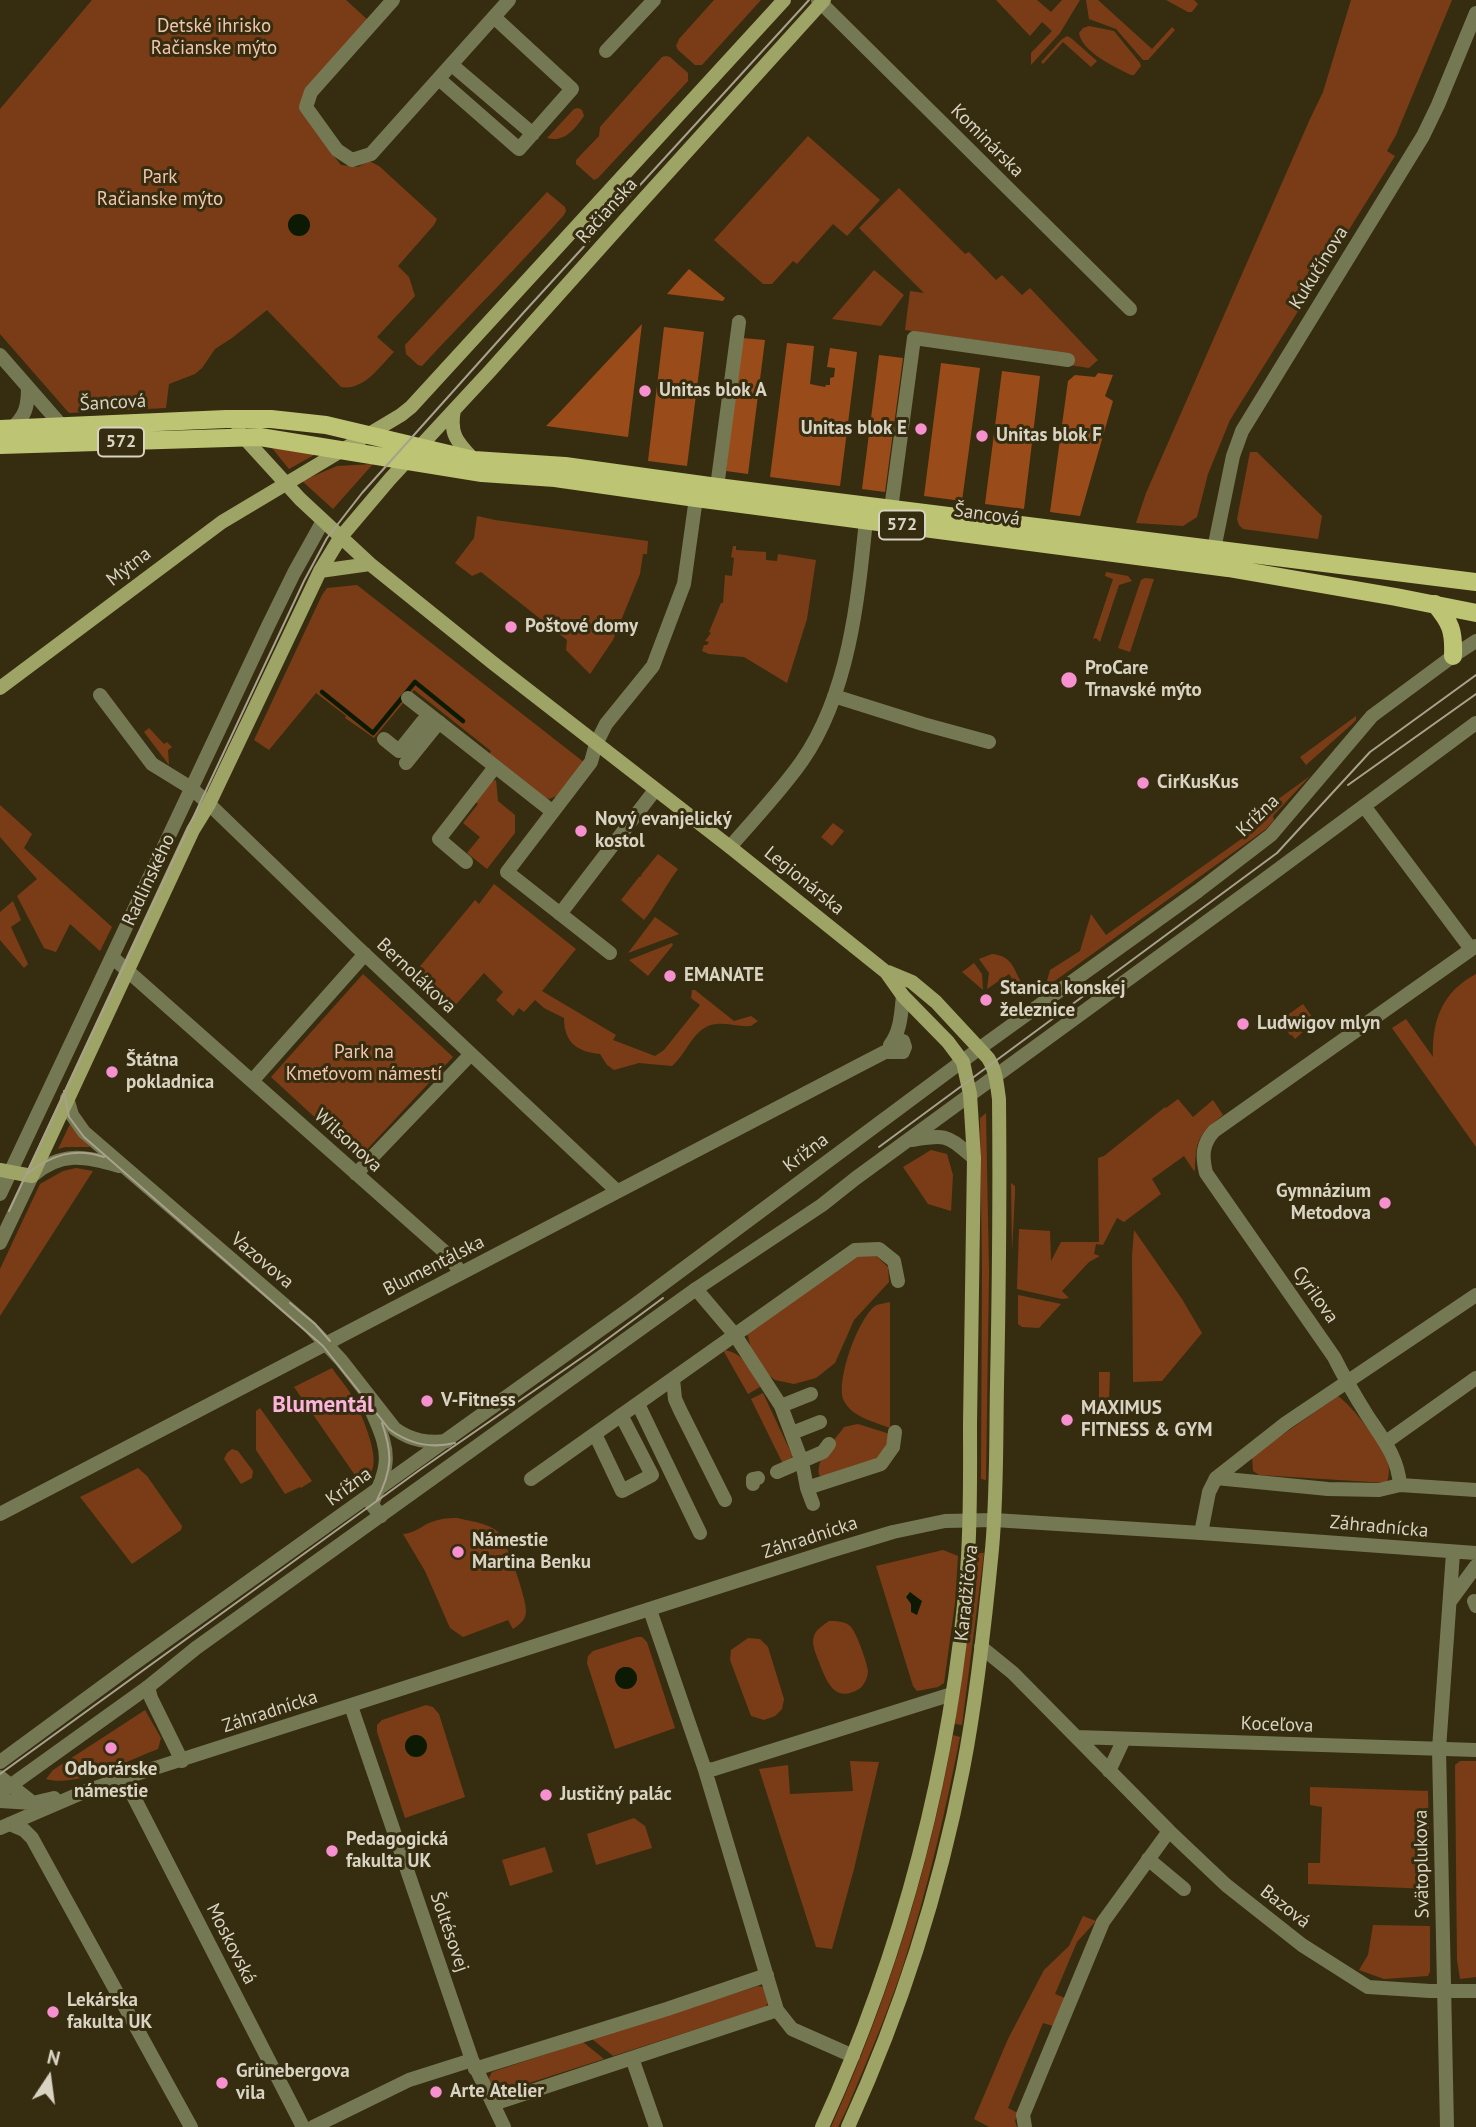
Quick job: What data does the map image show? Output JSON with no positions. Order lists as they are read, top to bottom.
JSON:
{
  "streets": {
    "main road": [
      "Račianska",
      "Šancová",
      "572",
      "Mýtna",
      "Radlinského",
      "Legionárska",
      "Karadžičova"
    ],
    "street": [
      "Kominárska",
      "Kukučínova",
      "Krížna",
      "Bernolákova",
      "Wilsonova",
      "Vazovova",
      "Blumentálska",
      "Cyrilova",
      "Záhradnícka",
      "Koceľova",
      "Svätoplukova",
      "Bazová",
      "Šoltésovej",
      "Moskovská"
    ]
  },
  "crossings": [
    ["Kominárska", "Račianska"],
    ["Račianska", "Šancová"],
    ["Račianska", "572"],
    ["Račianska", "Mýtna"],
    ["Račianska", "Radlinského"],
    ["Račianska", "Legionárska"],
    ["Kukučínova", "Šancová"],
    ["Šancová", "572"],
    ["Šancová", "Legionárska"],
    ["572", "Mýtna"],
    ["572", "Legionárska"],
    ["Mýtna", "Legionárska"],
    ["Krížna", "Legionárska"],
    ["Krížna", "Vazovova"],
    ["Krížna", "Karadžičova"],
    ["Radlinského", "Legionárska"],
    ["Radlinského", "Bernolákova"],
    ["Radlinského", "Wilsonova"],
    ["Radlinského", "Vazovova"],
    ["Legionárska", "Blumentálska"],
    ["Legionárska", "Karadžičova"],
    ["Bernolákova", "Blumentálska"],
    ["Wilsonova", "Blumentálska"],
    ["Vazovova", "Blumentálska"],
    ["Záhradnícka", "Karadžičova"],
    ["Záhradnícka", "Svätoplukova"],
    ["Záhradnícka", "Šoltésovej"],
    ["Karadžičova", "Bazová"],
    ["Koceľova", "Svätoplukova"],
    ["Koceľova", "Bazová"],
    ["Svätoplukova", "Bazová"]
  ],
  "districts": ["Blumentál"],
  "parks": ["Detské ihrisko Račianske mýto", "Park Račianske mýto", "Park na Kmeťovom námestí"],
  "places": [
    "Unitas blok A",
    "Unitas blok E",
    "Unitas blok F",
    "Poštové domy",
    "ProCare Trnavské mýto",
    "CirKusKus",
    "Nový evanjelický kostol",
    "EMANATE",
    "Stanica konskej železnice",
    "Ludwigov mlyn",
    "Štátna pokladnica",
    "Gymnázium Metodova",
    "V-Fitness",
    "MAXIMUS FITNESS & GYM",
    "Námestie Martina Benku",
    "Odborárske námestie",
    "Justičný palác",
    "Pedagogická fakulta UK",
    "Lekárska fakulta UK",
    "Grünebergova vila",
    "Arte Atelier"
  ],
  "north": "top"
}
